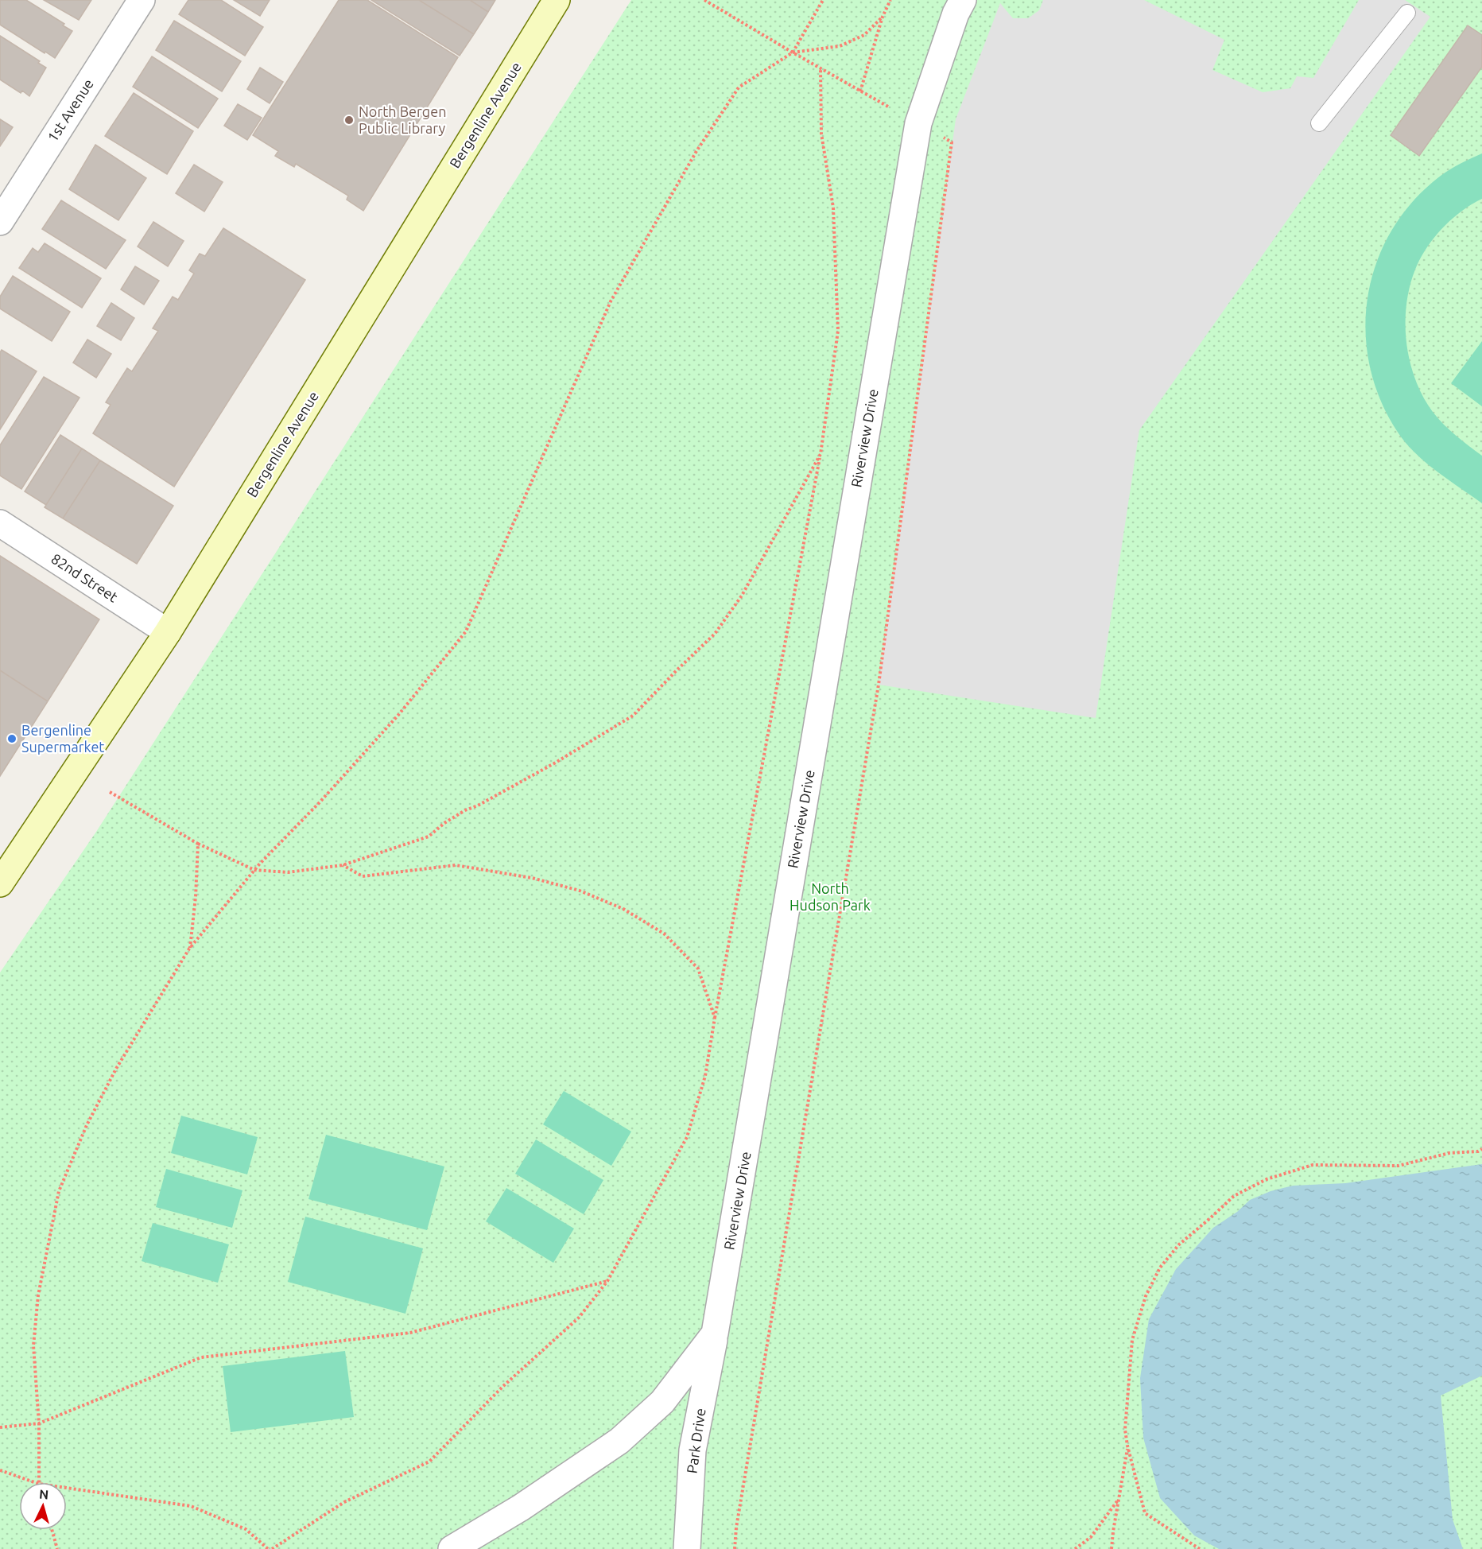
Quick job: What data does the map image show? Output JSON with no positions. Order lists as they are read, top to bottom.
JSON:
{
  "streets": {
    "street": [
      "1st Avenue",
      "Bergenline Avenue",
      "Riverview Drive",
      "82nd Street",
      "Park Drive"
    ]
  },
  "crossings": [
    ["Bergenline Avenue", "82nd Street"],
    ["Riverview Drive", "Park Drive"]
  ],
  "parks": ["North Hudson Park"],
  "places": ["North Bergen Public Library", "Bergenline Supermarket"],
  "north": "top"
}
